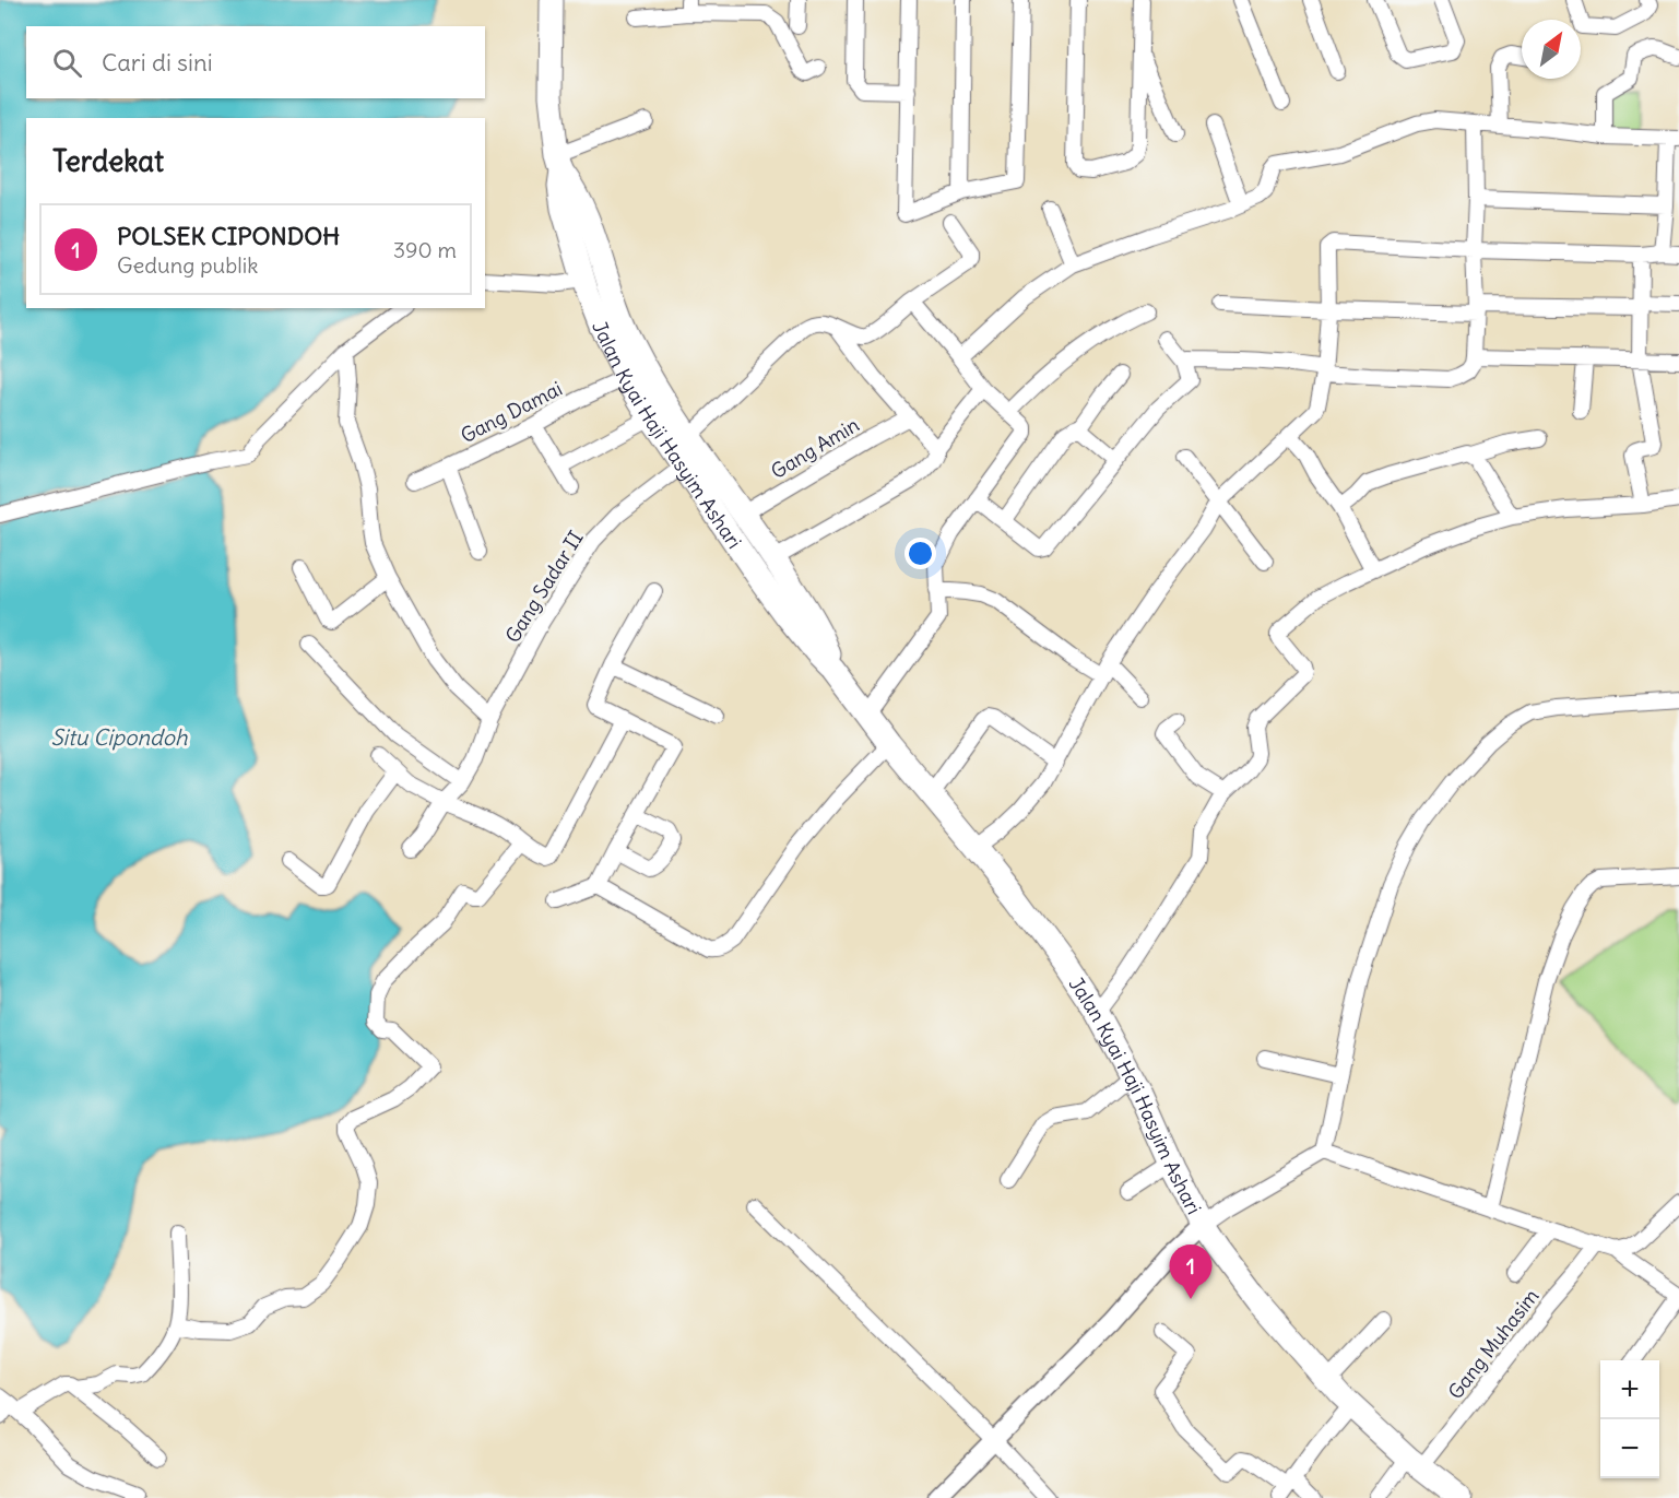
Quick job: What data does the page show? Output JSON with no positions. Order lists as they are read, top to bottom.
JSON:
{
  "streets": {
    "main road": ["Jalan Kyai Haji Hasyim Ashari"],
    "street": [
      "Gang Damai",
      "Gang Amin",
      "Gang Sadar II",
      "Gang Muhasim"
    ]
  },
  "crossings": [
    ["Gang Damai", "Jalan Kyai Haji Hasyim Ashari"],
    ["Jalan Kyai Haji Hasyim Ashari", "Gang Amin"],
    ["Jalan Kyai Haji Hasyim Ashari", "Gang Sadar II"],
    ["Jalan Kyai Haji Hasyim Ashari", "Gang Muhasim"]
  ],
  "water": ["Situ Cipondoh"],
  "north": "top right",
  "page": {
    "search": "Cari di sini",
    "heading": "Terdekat",
    "list": [
      {
        "mark": "1",
        "name": "POLSEK CIPONDOH",
        "note": "Gedung publik",
        "value": "390 m"
      }
    ],
    "pins": "1",
    "map_buttons": ["+", "−"]
  }
}
